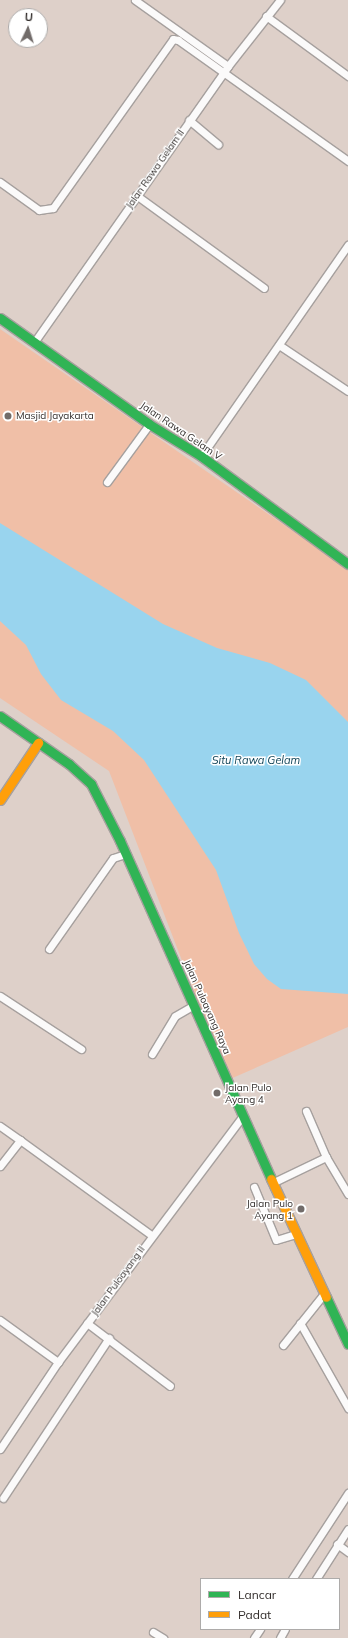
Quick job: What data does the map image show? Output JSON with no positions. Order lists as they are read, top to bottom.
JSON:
{
  "streets": {
    "street": ["Jalan Rawa Gelam V", "Jalan Puloayang Raya"],
    "lane": ["Jalan Rawa Gelam II", "Jalan Puloayang II"]
  },
  "crossings": [
    ["Jalan Rawa Gelam II", "Jalan Rawa Gelam V"],
    ["Jalan Puloayang Raya", "Jalan Puloayang II"]
  ],
  "water": ["Situ Rawa Gelam"],
  "places": ["Masjid Jayakarta", "Jalan Pulo Ayang 4", "Jalan Pulo Ayang 1"],
  "legend": ["Lancar", "Padat"],
  "north": "top"
}
